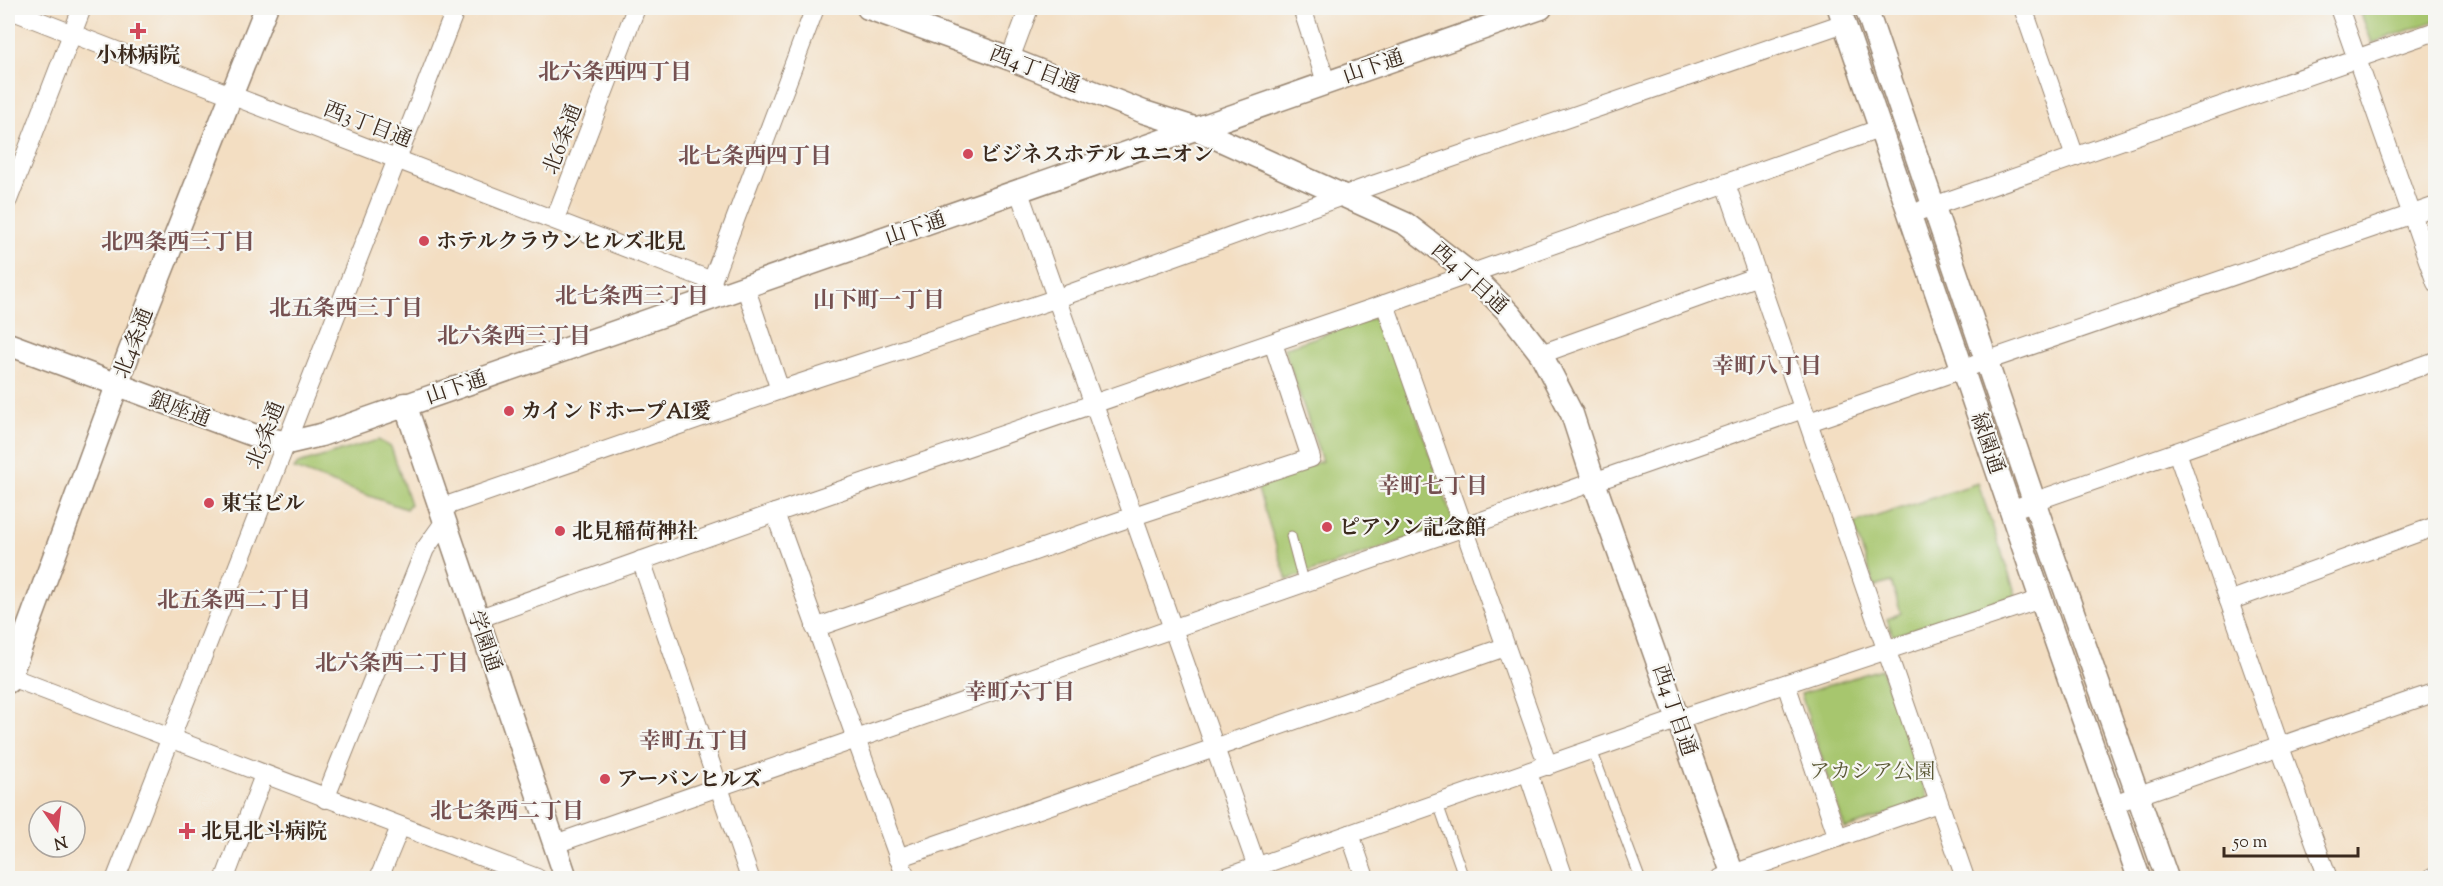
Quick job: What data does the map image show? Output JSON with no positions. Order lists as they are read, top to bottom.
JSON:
{
  "streets": {
    "street": [
      "山下通",
      "西4丁目通",
      "西3丁目通",
      "北6条通",
      "北4条通",
      "銀座通",
      "北5条通",
      "緑園通",
      "学園通"
    ]
  },
  "crossings": [
    ["山下通", "西4丁目通"],
    ["山下通", "西3丁目通"],
    ["山下通", "銀座通"],
    ["山下通", "北5条通"],
    ["山下通", "学園通"],
    ["西3丁目通", "北6条通"],
    ["西3丁目通", "北4条通"],
    ["西3丁目通", "北5条通"],
    ["北4条通", "銀座通"],
    ["銀座通", "北5条通"]
  ],
  "districts": [
    "北六条西四丁目",
    "北七条西四丁目",
    "北四条西三丁目",
    "北七条西三丁目",
    "山下町一丁目",
    "北五条西三丁目",
    "北六条西三丁目",
    "幸町八丁目",
    "幸町七丁目",
    "北五条西二丁目",
    "北六条西二丁目",
    "幸町六丁目",
    "幸町五丁目",
    "北七条西二丁目"
  ],
  "parks": ["アカシア公園"],
  "places": {
    "health": ["小林病院", "北見北斗病院"],
    "other": [
      "ビジネスホテル ユニオン",
      "ホテルクラウンヒルズ北見",
      "カインドホープAI愛",
      "東宝ビル",
      "ピアソン記念館",
      "北見稲荷神社",
      "アーバンヒルズ"
    ]
  },
  "scale_bar": "50 m",
  "north": "bottom"
}
